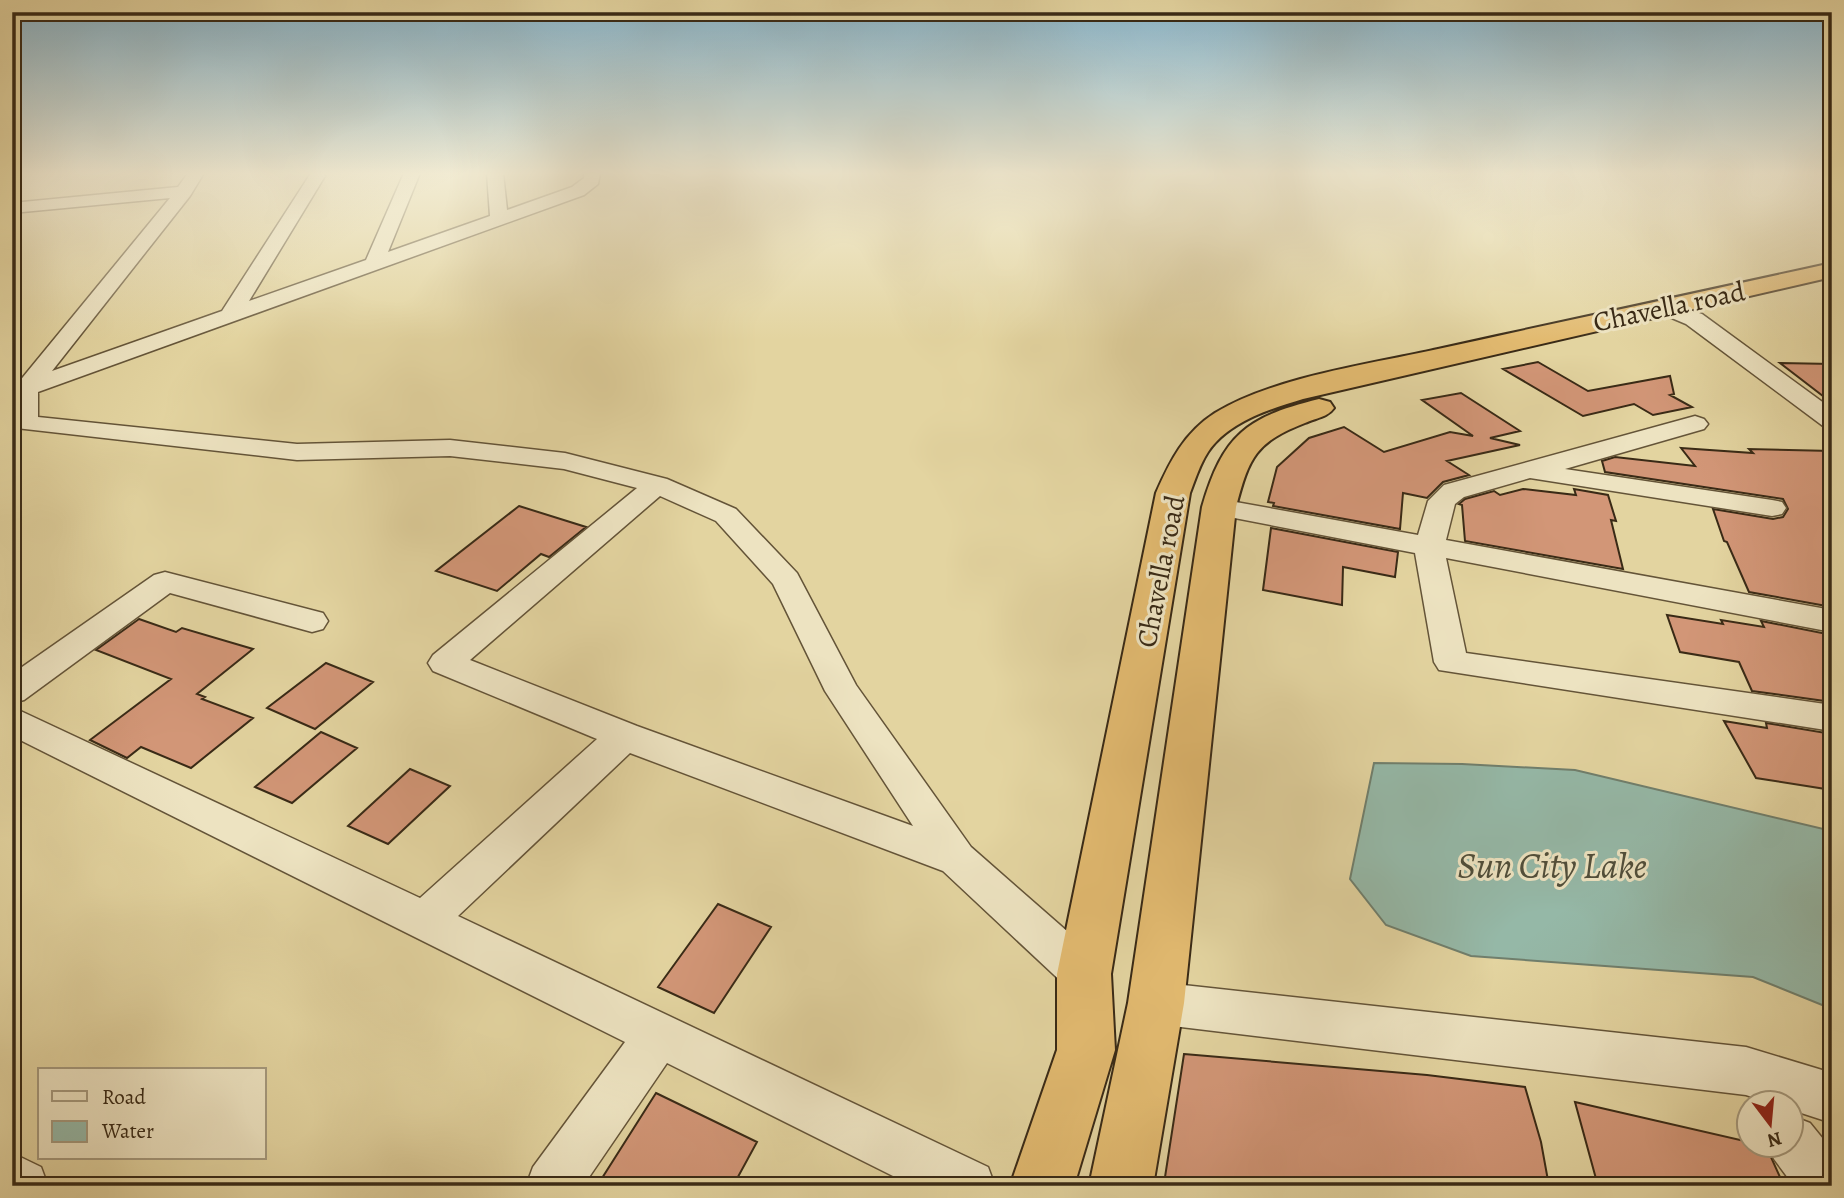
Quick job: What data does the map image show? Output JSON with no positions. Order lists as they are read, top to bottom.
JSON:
{
  "streets": {
    "highway": ["Chavella road"]
  },
  "water": ["Sun City Lake"],
  "legend": ["Road", "Water"],
  "north": "bottom"
}
